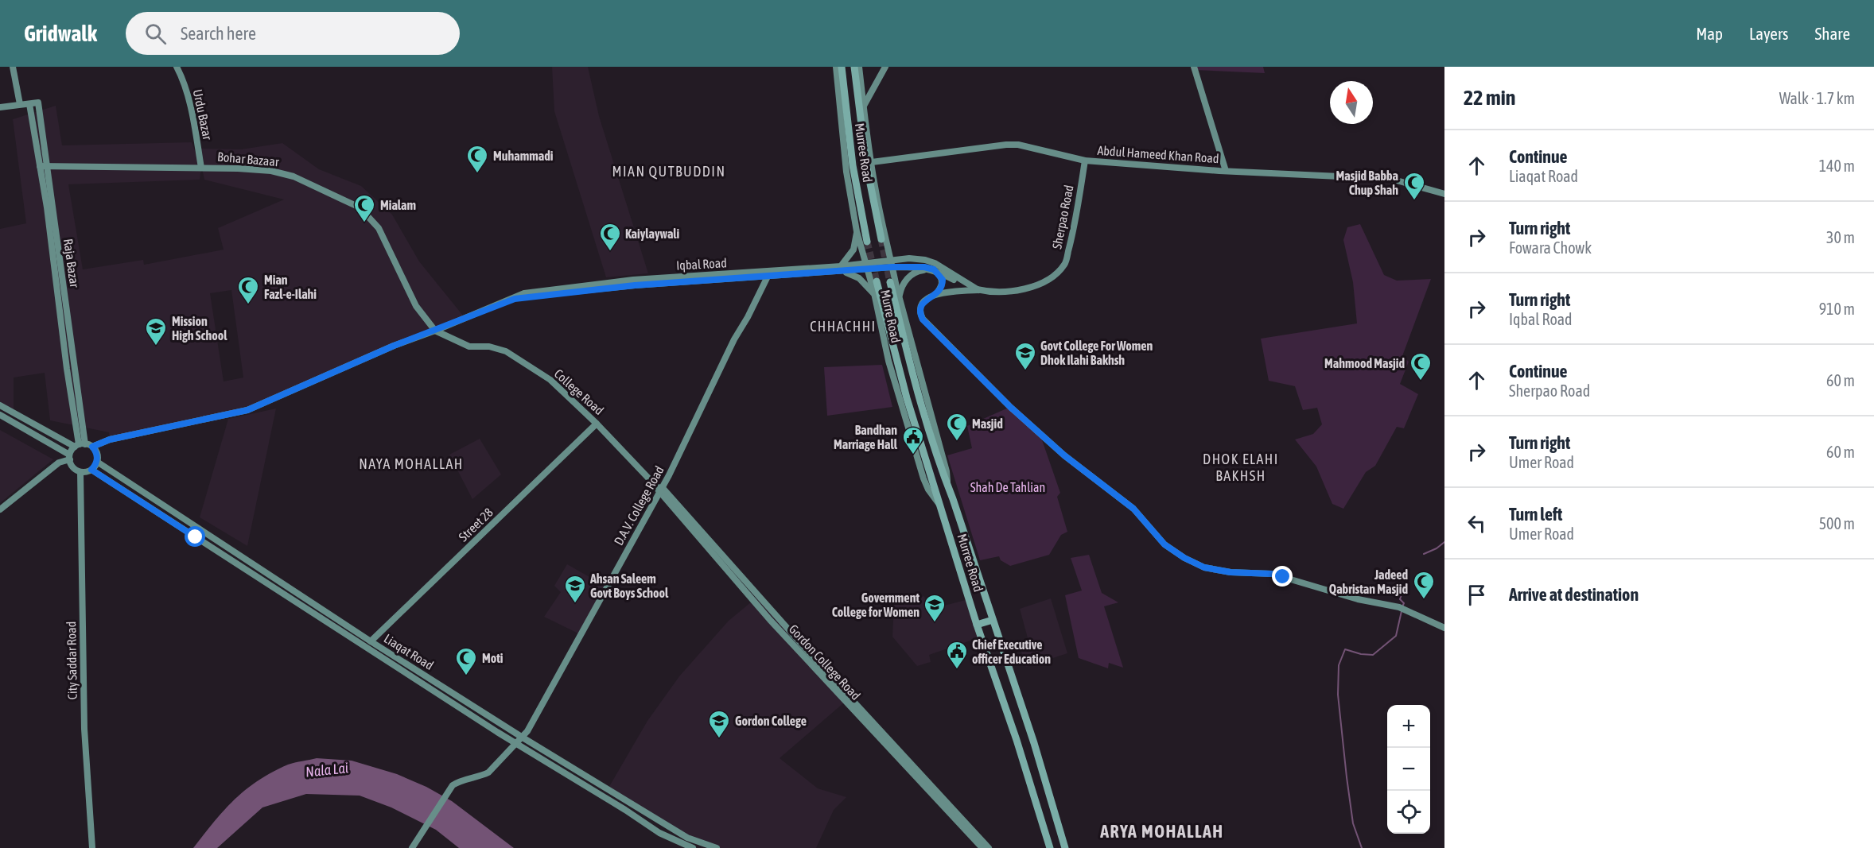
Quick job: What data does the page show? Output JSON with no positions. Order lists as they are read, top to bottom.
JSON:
{
  "streets": {
    "main road": ["Murree Road"],
    "street": [
      "Urdu Bazar",
      "Abdul Hameed Khan Road",
      "Bohar Bazaar",
      "Sherpao Road",
      "Raja Bazar",
      "Iqbal Road",
      "Murre Road",
      "College Road",
      "D.A.V. College Road",
      "Street 28",
      "Liaqat Road",
      "City Saddar Road",
      "Gordon College Road"
    ]
  },
  "crossings": [
    ["Urdu Bazar", "Bohar Bazaar"],
    ["Murree Road", "Murre Road"],
    ["Abdul Hameed Khan Road", "Sherpao Road"],
    ["Abdul Hameed Khan Road", "Murre Road"],
    ["Bohar Bazaar", "Raja Bazar"],
    ["Bohar Bazaar", "Iqbal Road"],
    ["Bohar Bazaar", "College Road"],
    ["Sherpao Road", "Iqbal Road"],
    ["Sherpao Road", "Murre Road"],
    ["Raja Bazar", "Iqbal Road"],
    ["Raja Bazar", "Liaqat Road"],
    ["Raja Bazar", "City Saddar Road"],
    ["Iqbal Road", "Murre Road"],
    ["Iqbal Road", "College Road"],
    ["Iqbal Road", "D.A.V. College Road"],
    ["Iqbal Road", "Liaqat Road"],
    ["Iqbal Road", "City Saddar Road"],
    ["College Road", "D.A.V. College Road"],
    ["College Road", "Street 28"],
    ["College Road", "Gordon College Road"],
    ["D.A.V. College Road", "Liaqat Road"],
    ["D.A.V. College Road", "Gordon College Road"],
    ["Street 28", "Liaqat Road"],
    ["Liaqat Road", "City Saddar Road"]
  ],
  "districts": [
    "MIAN QUTBUDDIN",
    "CHHACHHI",
    "DHOK ELAHI BAKHSH",
    "NAYA MOHALLAH",
    "ARYA MOHALLAH"
  ],
  "water": ["Nala Lai"],
  "parks": ["Shah De Tahlian"],
  "places": {
    "mosque": [
      "Muhammadi",
      "Masjid Babba Chup Shah",
      "Mialam",
      "Kaiylaywali",
      "Mian Fazl-e-Ilahi",
      "Mahmood Masjid",
      "Masjid",
      "Jadeed Qabristan Masjid",
      "Moti"
    ],
    "school or university": [
      "Mission High School",
      "Govt College For Women Dhok Ilahi Bakhsh",
      "Ahsan Saleem Govt Boys School",
      "Government College for Women",
      "Gordon College"
    ],
    "public building": ["Bandhan Marriage Hall", "Chief Executive officer Education"]
  },
  "north": "top",
  "page": {
    "header": "Gridwalk",
    "search": "Search here",
    "nav": ["Map", "Layers", "Share"],
    "heading": ["22 min", "Walk · 1.7 km"],
    "list": [
      ["Continue", "Liaqat Road", "140 m"],
      ["Turn right", "Fowara Chowk", "30 m"],
      ["Turn right", "Iqbal Road", "910 m"],
      ["Continue", "Sherpao Road", "60 m"],
      ["Turn right", "Umer Road", "60 m"],
      ["Turn left", "Umer Road", "500 m"],
      "Arrive at destination"
    ],
    "map_buttons": ["+", "−"]
  }
}
